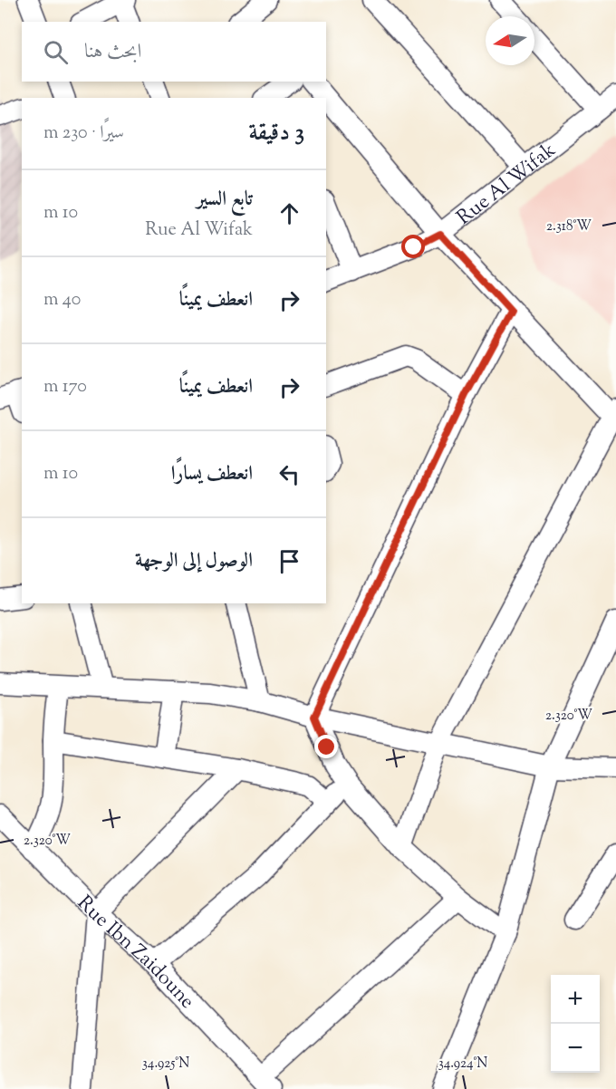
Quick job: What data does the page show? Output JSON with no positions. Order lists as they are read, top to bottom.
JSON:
{
  "streets": {
    "street": ["Rue Al Wifak", "Rue Ibn Zaidoune"]
  },
  "north": "left",
  "page": {
    "search": "ابحث هنا",
    "heading": ["3 دقيقة", "سيرًا · 230 m"],
    "list": [
      ["تابع السير", "Rue Al Wifak", "10 m"],
      ["انعطف يمينًا", "40 m"],
      ["انعطف يمينًا", "170 m"],
      ["انعطف يسارًا", "10 m"],
      "الوصول إلى الوجهة"
    ],
    "map_buttons": ["+", "−"]
  },
  "coordinates": [
    "2.318°W",
    "2.320°W",
    "34.925°N",
    "34.924°N"
  ]
}
